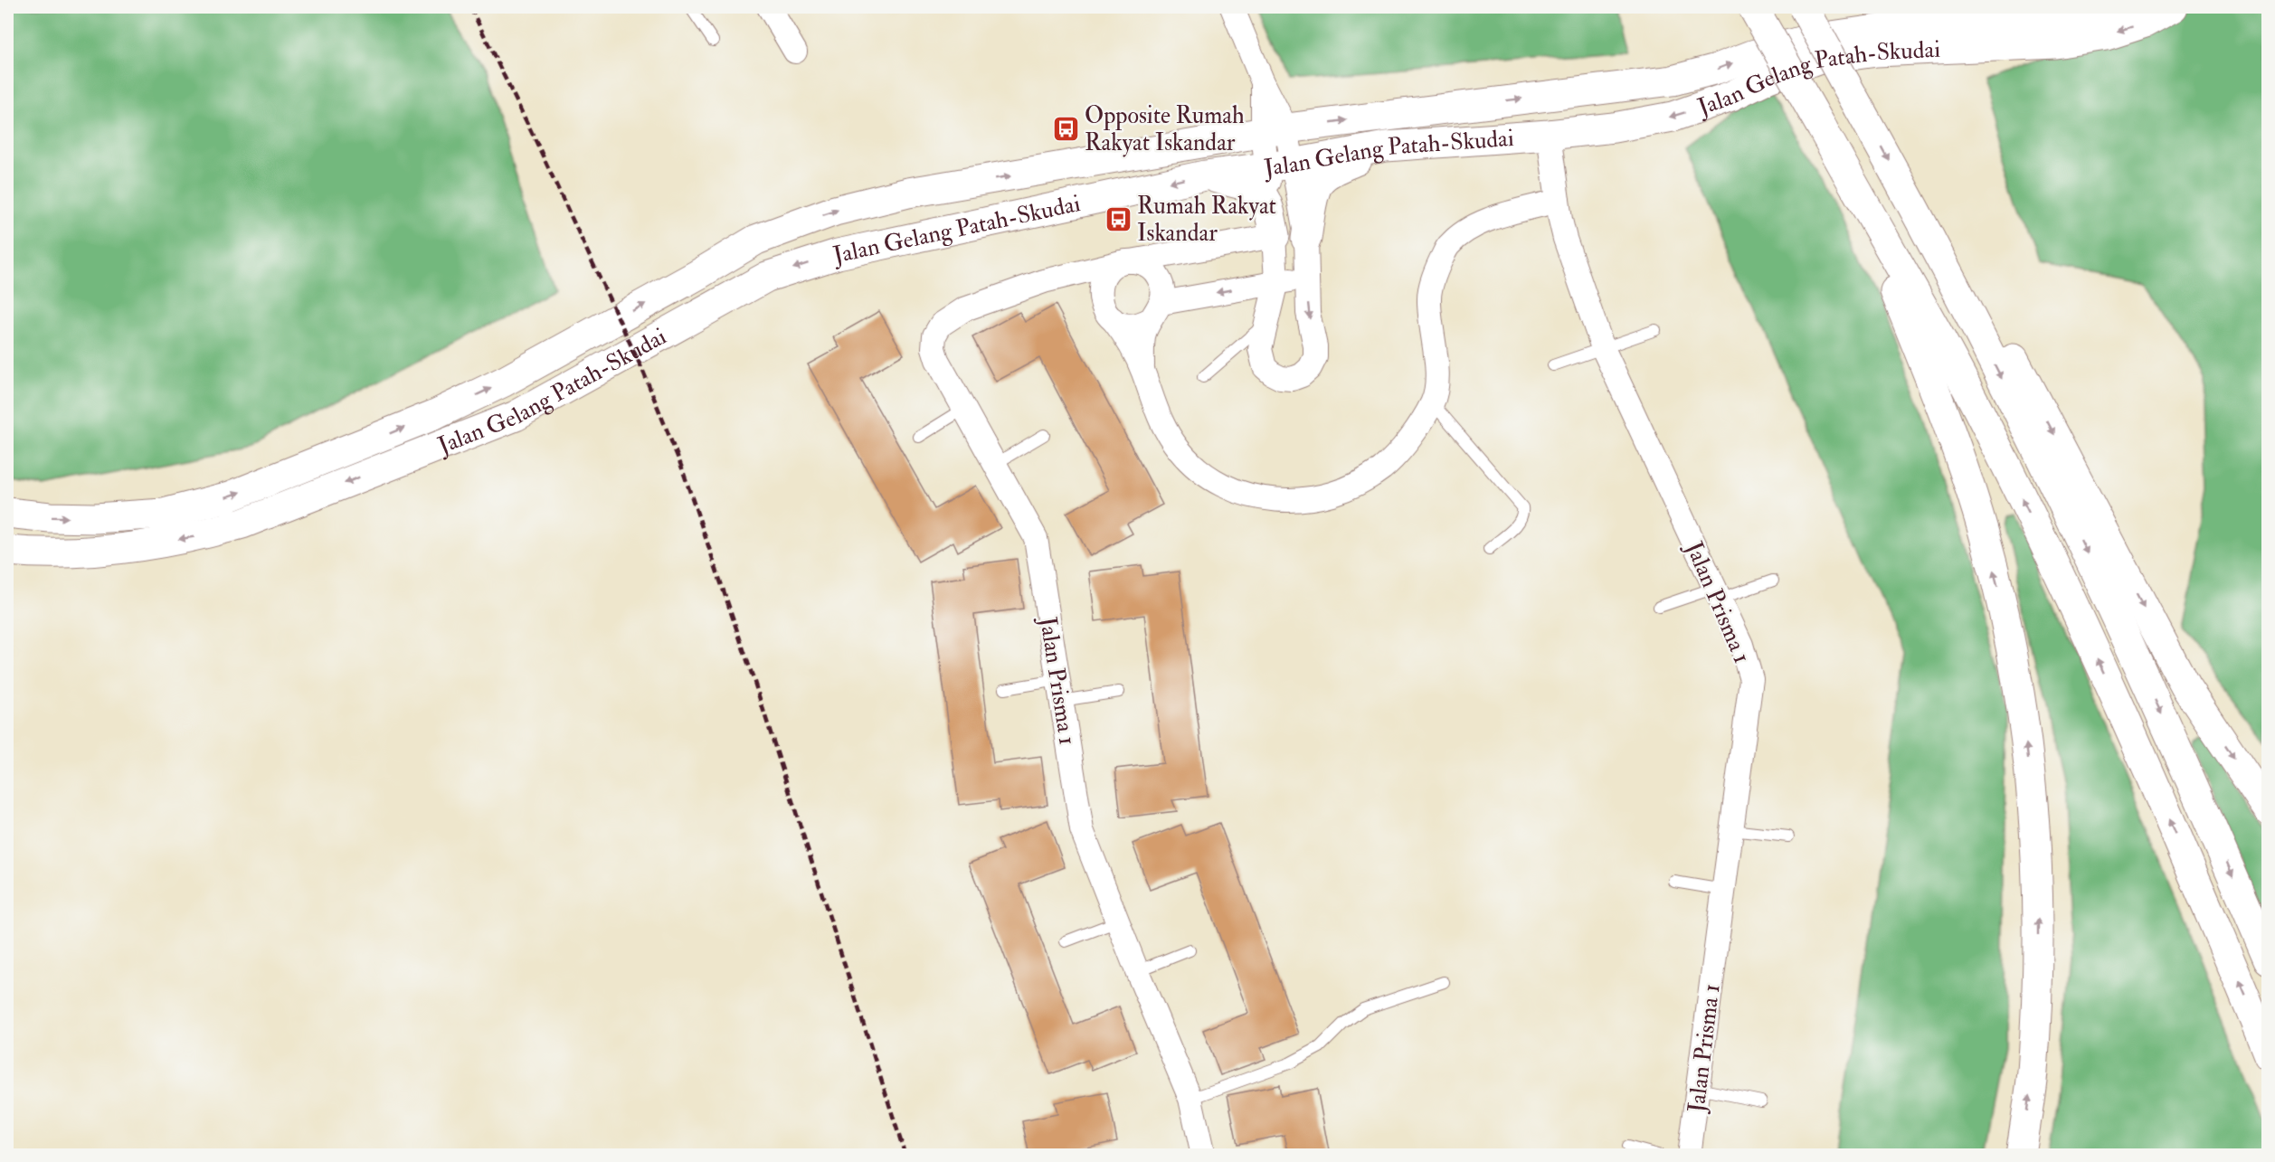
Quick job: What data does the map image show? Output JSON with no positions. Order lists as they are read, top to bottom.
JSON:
{
  "streets": {
    "main road": ["Jalan Gelang Patah-Skudai"],
    "street": ["Jalan Prisma 1"]
  },
  "crossings": [
    ["Jalan Gelang Patah-Skudai", "Jalan Prisma 1"]
  ],
  "places": {
    "bus stop": ["Opposite Rumah Rakyat Iskandar", "Rumah Rakyat Iskandar"]
  }
}
